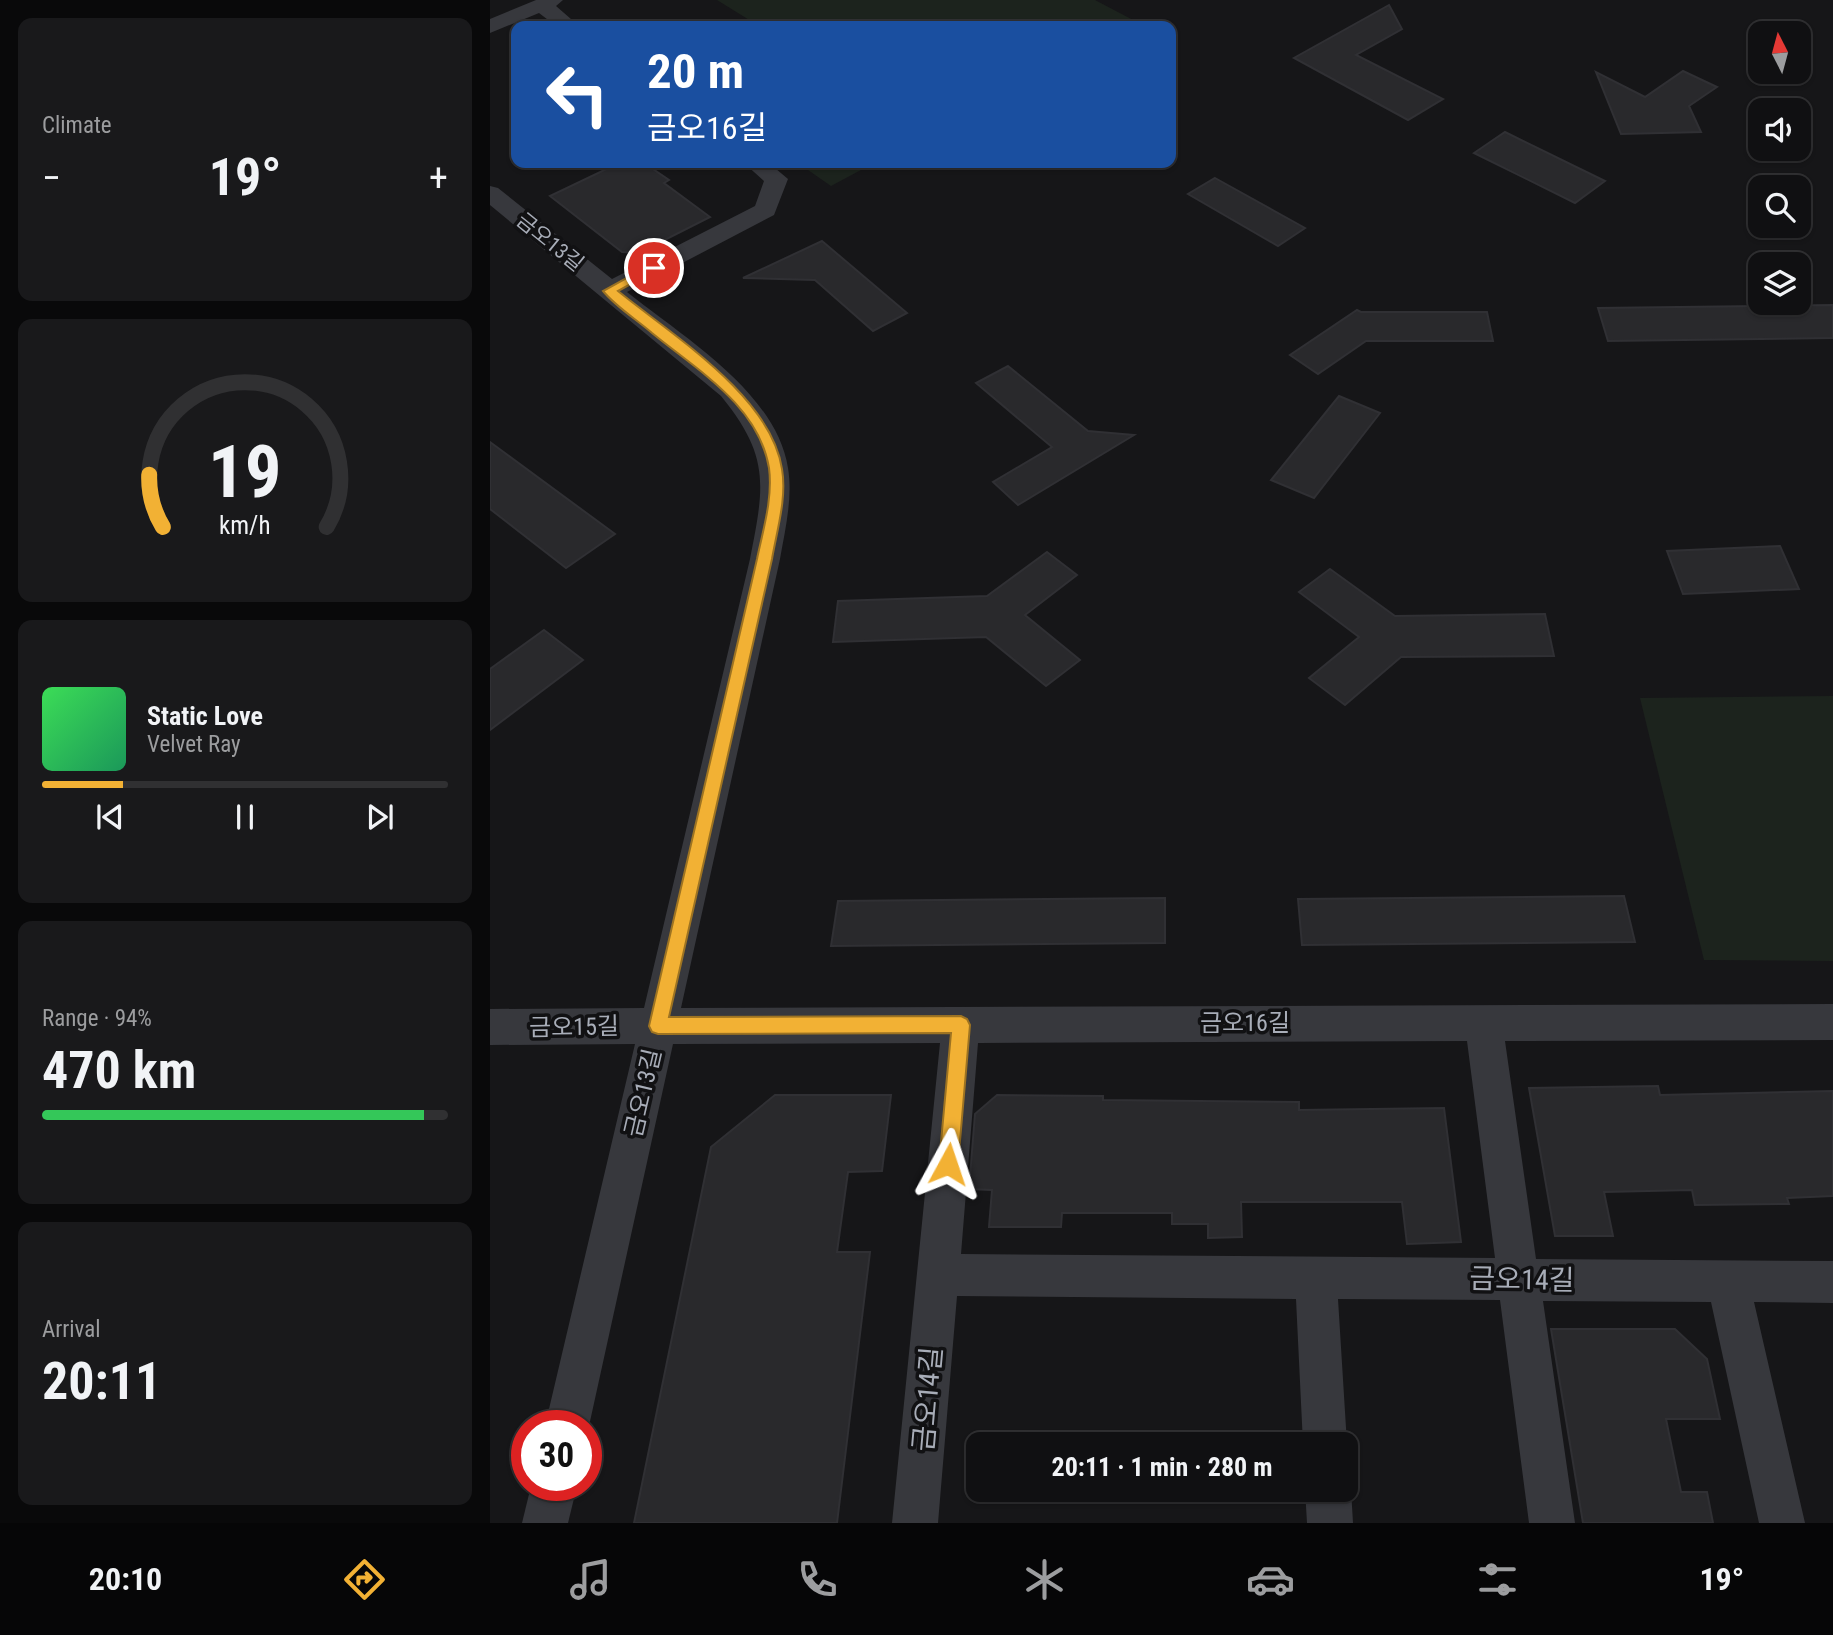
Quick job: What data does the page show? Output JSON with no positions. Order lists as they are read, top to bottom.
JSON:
{
  "streets": {
    "street": [
      "금오13길",
      "금오16길",
      "금오15길",
      "금오14길"
    ]
  },
  "crossings": [
    ["금오13길", "금오16길"],
    ["금오13길", "금오15길"],
    ["금오16길", "금오15길"],
    ["금오16길", "금오14길"]
  ],
  "north": "top",
  "page": {
    "tile": [
      "Climate",
      ["Range · 94%", "470 km"],
      ["Arrival", "20:11"]
    ],
    "turn": ["20 m", "금오16길"],
    "heat": ["−", "19°", "+"],
    "song": ["Static Love", "Velvet Ray"],
    "limit": "30",
    "trip": "20:11 · 1 min · 280 m",
    "tabs": ["20:10", "19°"],
    "gauge": ["19", "km/h"]
  }
}
